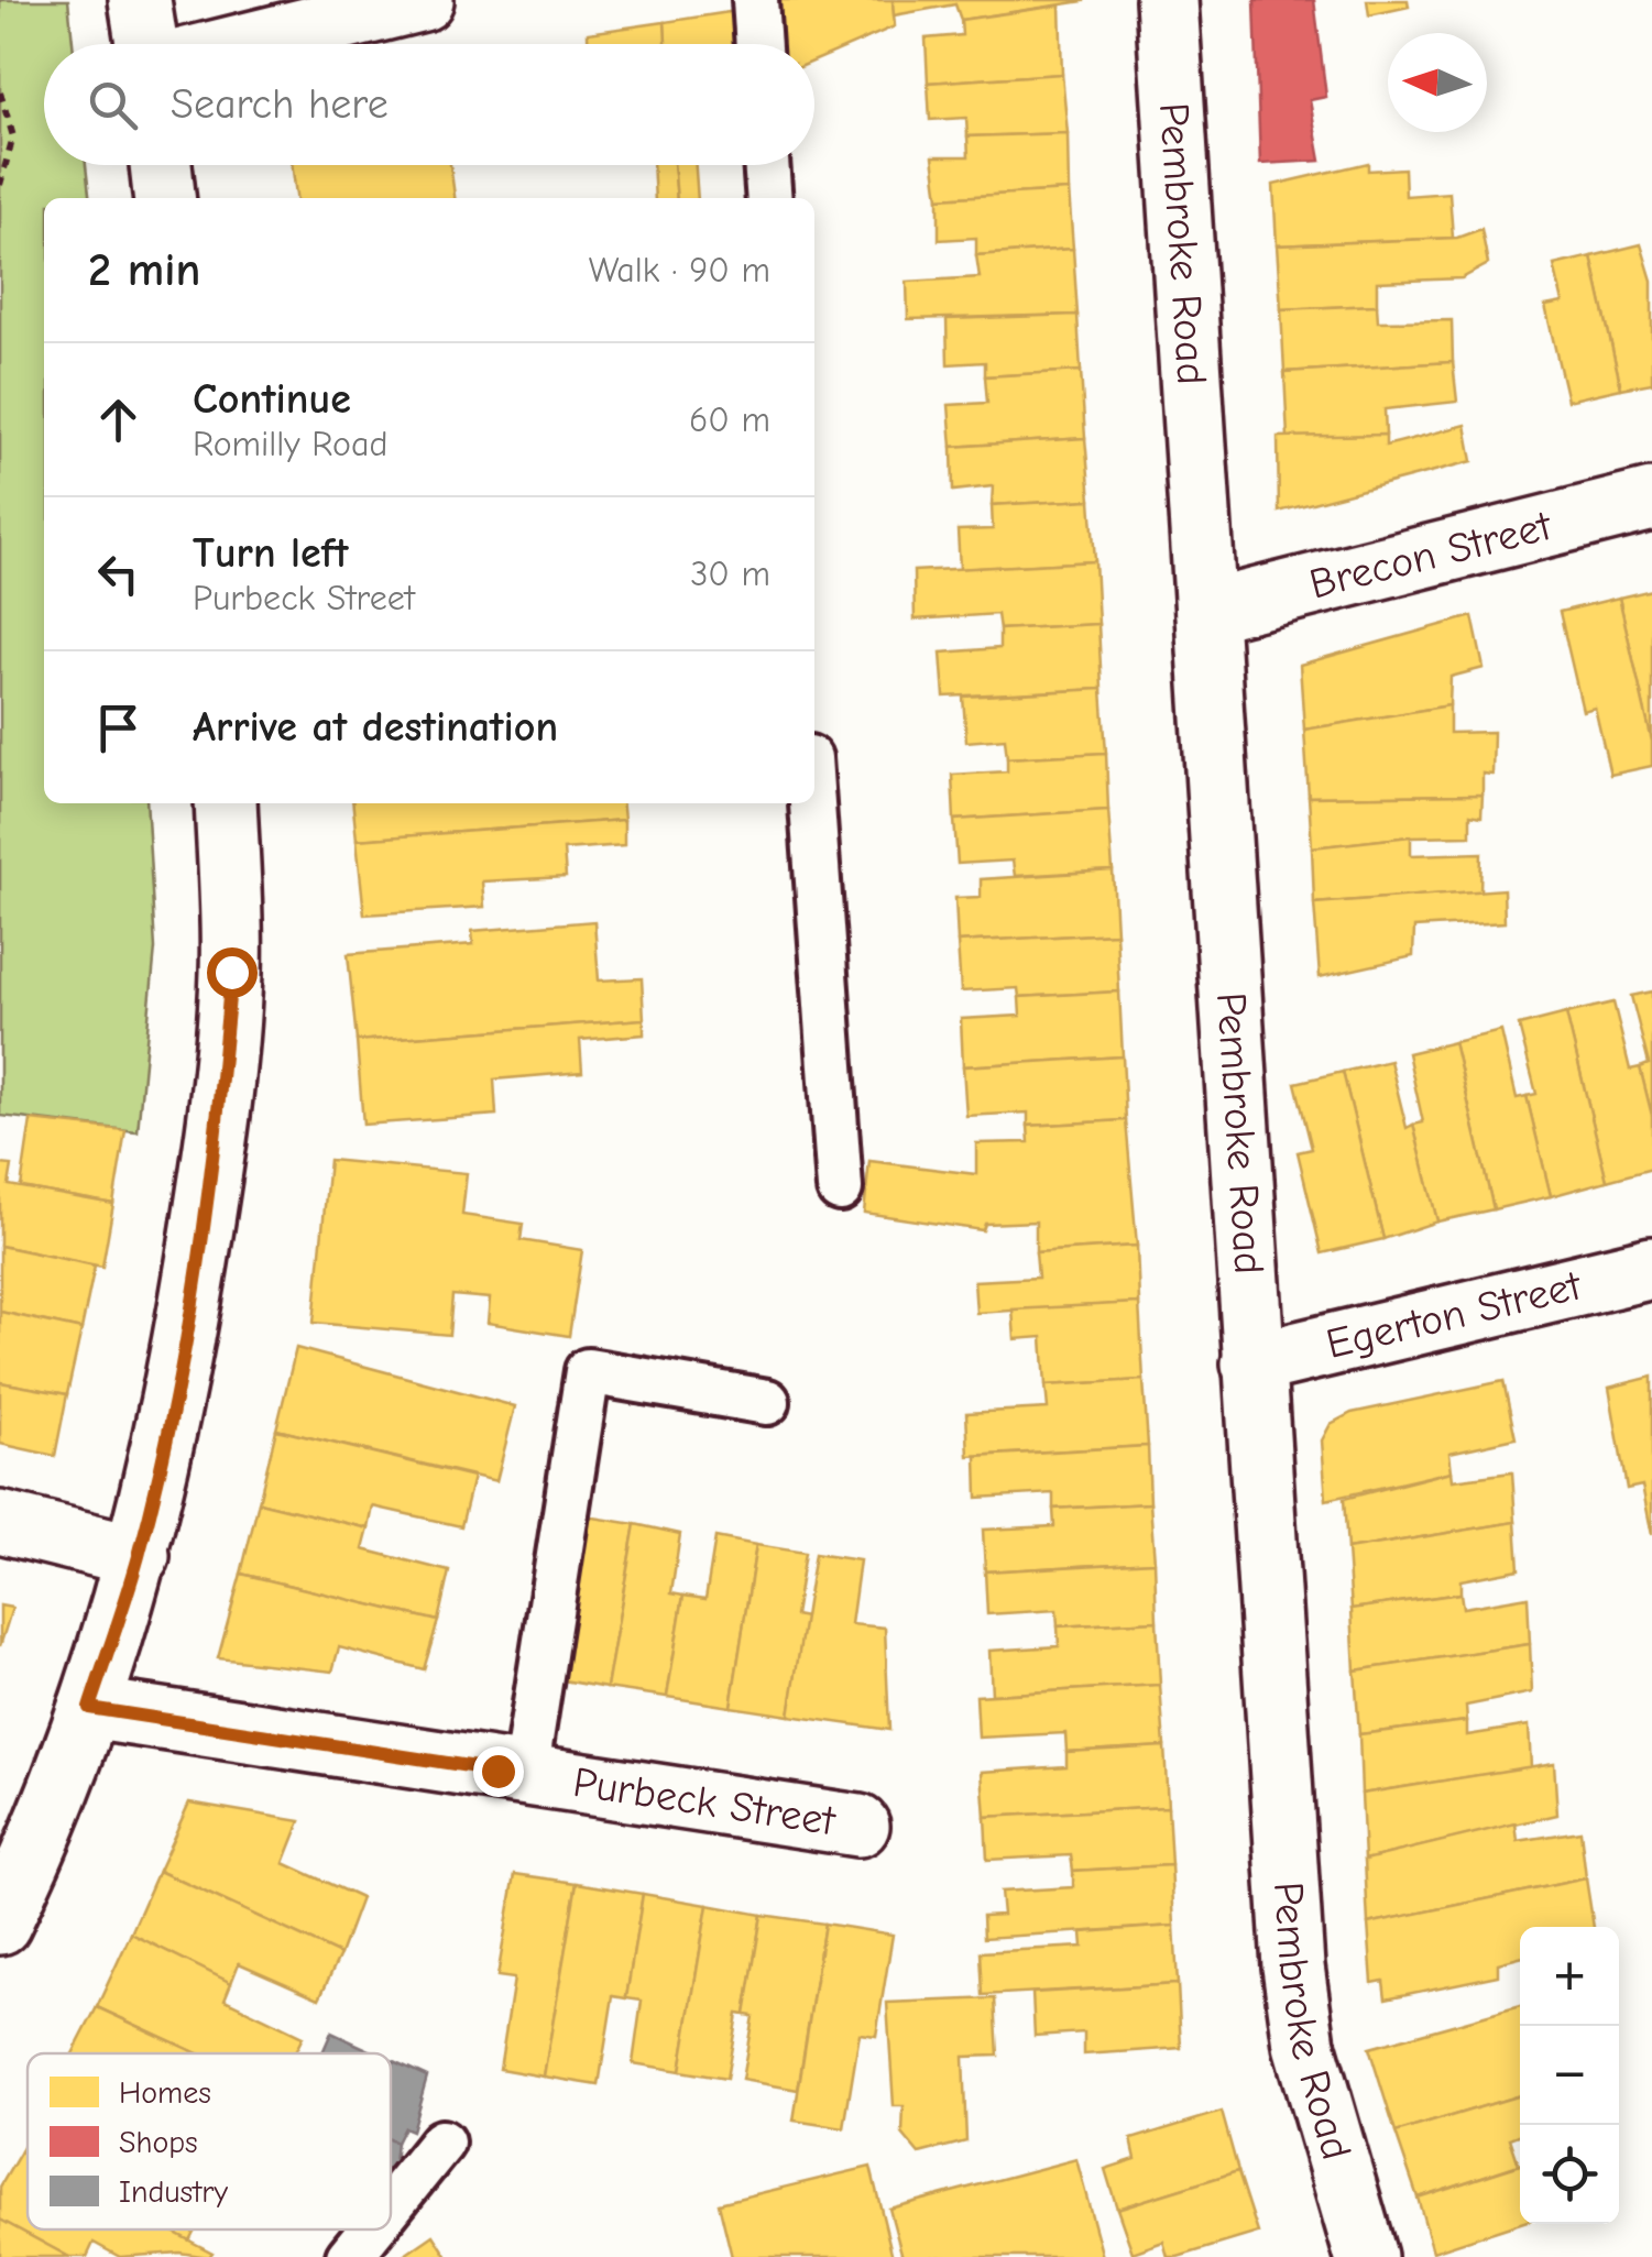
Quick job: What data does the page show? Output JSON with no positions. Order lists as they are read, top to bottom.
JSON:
{
  "streets": {
    "street": [
      "Pembroke Road",
      "Brecon Street",
      "Egerton Street",
      "Purbeck Street"
    ]
  },
  "crossings": [
    ["Pembroke Road", "Brecon Street"],
    ["Pembroke Road", "Egerton Street"]
  ],
  "legend": ["Homes", "Shops", "Industry"],
  "north": "left",
  "page": {
    "search": "Search here",
    "heading": ["2 min", "Walk · 90 m"],
    "list": [
      ["Continue", "Romilly Road", "60 m"],
      ["Turn left", "Purbeck Street", "30 m"],
      "Arrive at destination"
    ],
    "map_buttons": ["+", "−"]
  }
}
